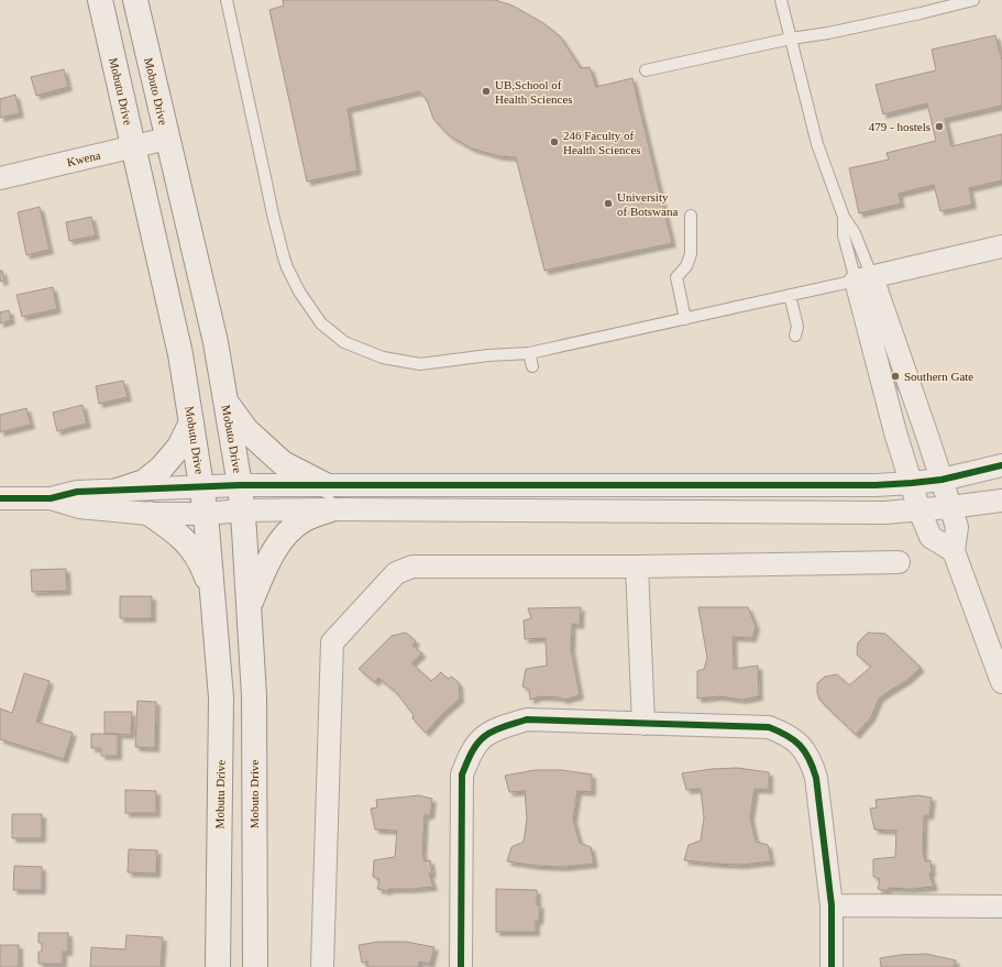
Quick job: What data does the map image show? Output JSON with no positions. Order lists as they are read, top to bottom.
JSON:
{
  "streets": {
    "main road": ["Mobutu Drive", "Mobuto Drive"],
    "street": ["Kwena"]
  },
  "crossings": [
    ["Mobutu Drive", "Kwena"],
    ["Mobuto Drive", "Kwena"]
  ],
  "places": [
    "UB,School of Health Sciences",
    "479 - hostels",
    "246 Faculty of Health Sciences",
    "University of Botswana",
    "Southern Gate"
  ]
}
